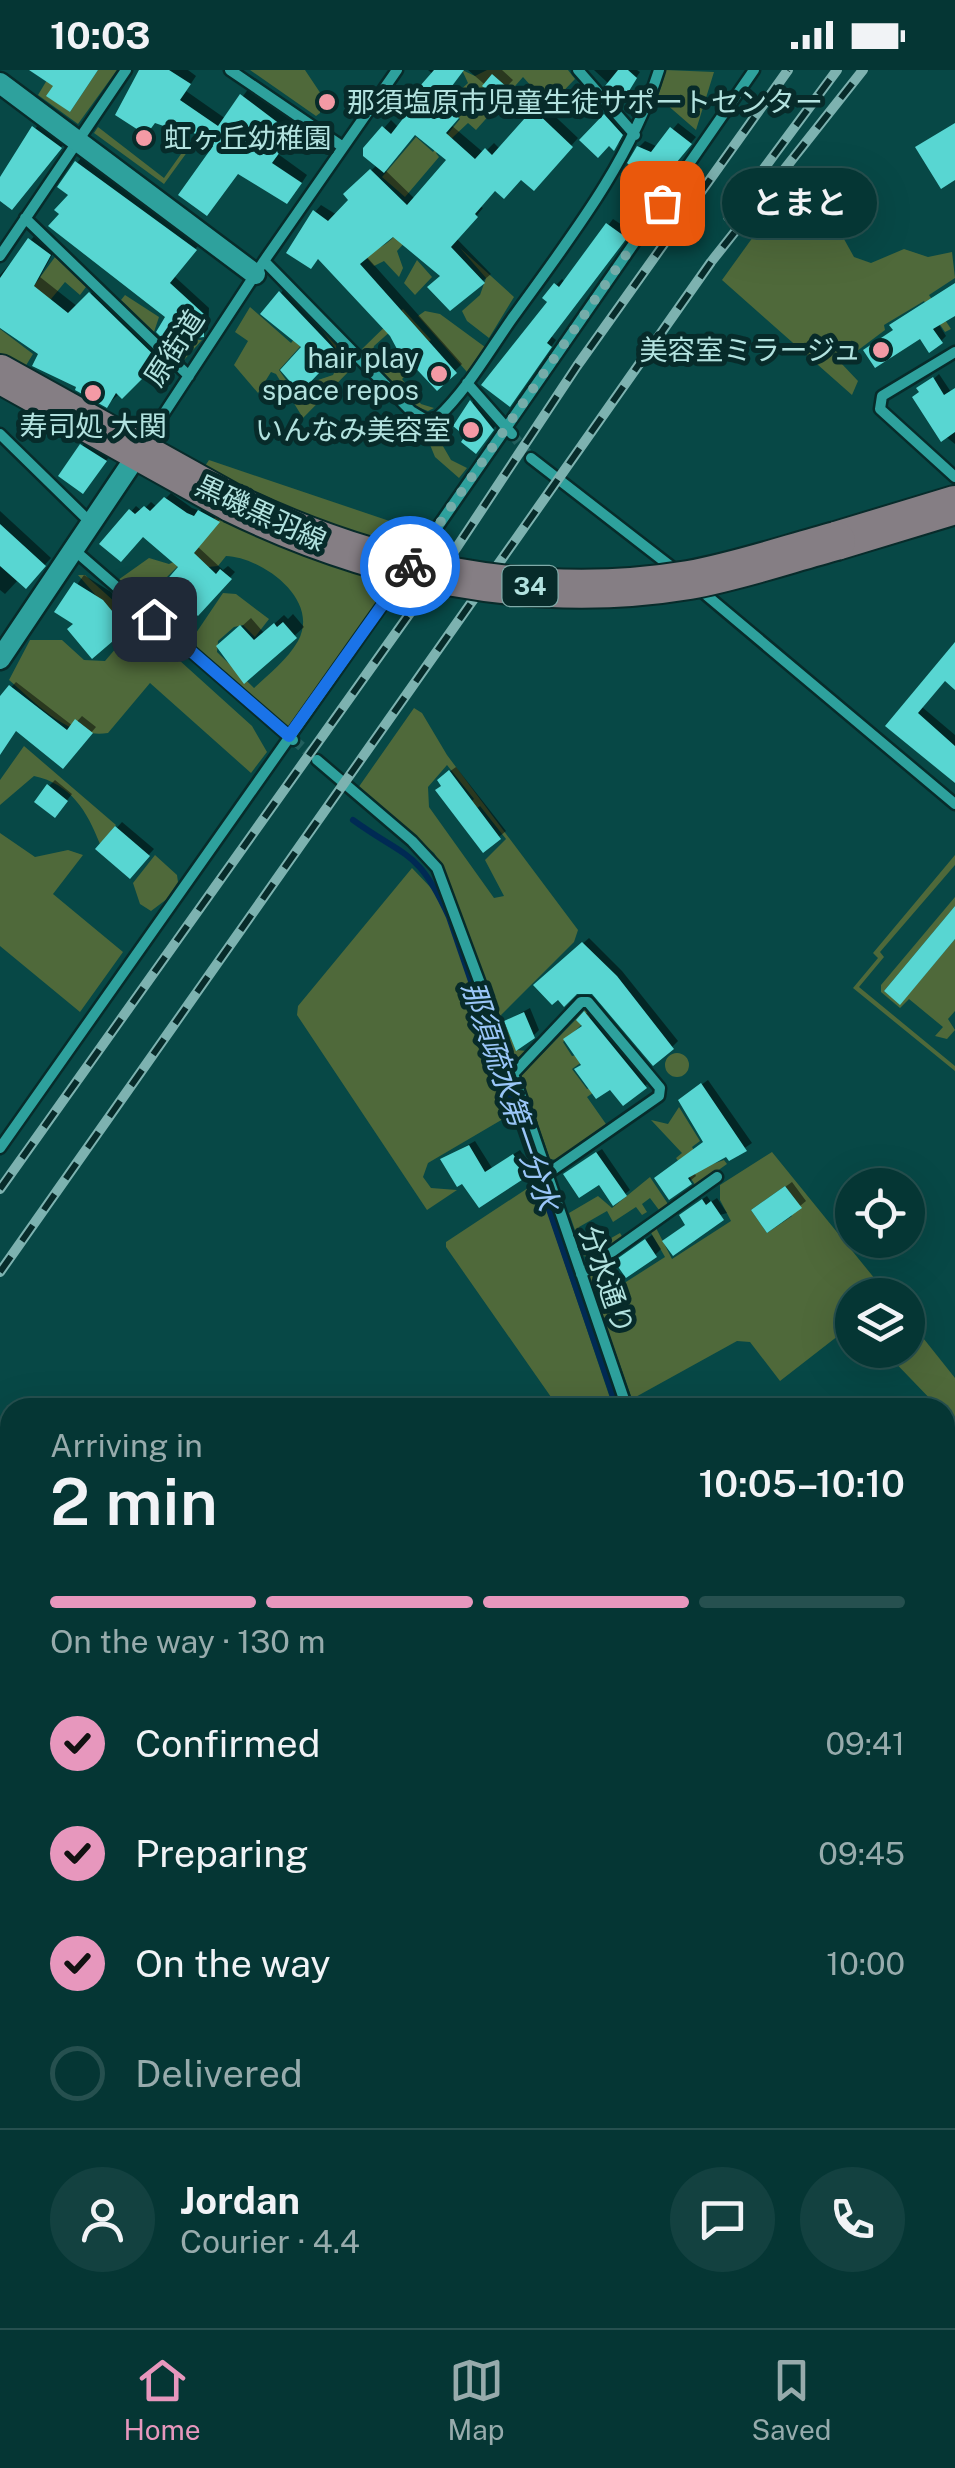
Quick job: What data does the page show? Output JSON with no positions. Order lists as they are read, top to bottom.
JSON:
{
  "streets": {
    "main road": ["黒磯黒羽線", "34"],
    "street": ["原街道", "分水通り"]
  },
  "crossings": [
    ["原街道", "黒磯黒羽線"]
  ],
  "water": ["那須疏水第一分水"],
  "places": [
    "那須塩原市児童生徒サポートセンター",
    "虹ヶ丘幼稚園",
    "とまと",
    "美容室ミラージュ",
    "hair play space repos",
    "寿司処 大関",
    "いんなみ美容室"
  ],
  "page": {
    "status": "10:03",
    "bubble": "とまと",
    "heading": ["2 min", "Arriving in", "10:05–10:10"],
    "panel": ["Jordan", "Courier · 4.4"],
    "bar": "On the way · 130 m",
    "list": [
      ["Confirmed", "09:41"],
      ["Preparing", "09:45"],
      ["On the way", "10:00"],
      "Delivered"
    ],
    "tabs": ["Home", "Map", "Saved"]
  }
}
